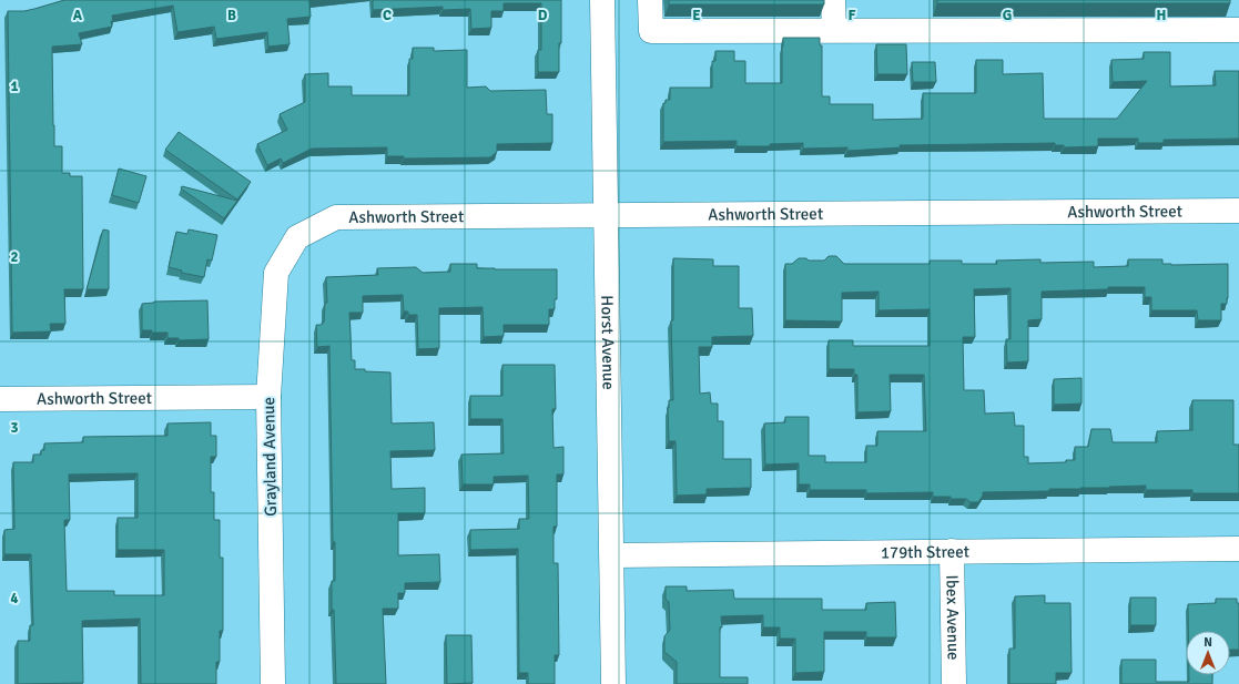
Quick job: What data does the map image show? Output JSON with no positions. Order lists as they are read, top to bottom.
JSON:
{
  "streets": {
    "street": [
      "Ashworth Street",
      "Horst Avenue",
      "Grayland Avenue",
      "179th Street",
      "Ibex Avenue"
    ]
  },
  "crossings": [
    ["Ashworth Street", "Horst Avenue"],
    ["Ashworth Street", "Grayland Avenue"],
    ["Horst Avenue", "179th Street"],
    ["179th Street", "Ibex Avenue"]
  ],
  "north": "top",
  "grid": {
    "columns": [
      "A",
      "B",
      "C",
      "D",
      "E",
      "F",
      "G",
      "H"
    ],
    "rows": [
      "1",
      "2",
      "3",
      "4"
    ]
  }
}
